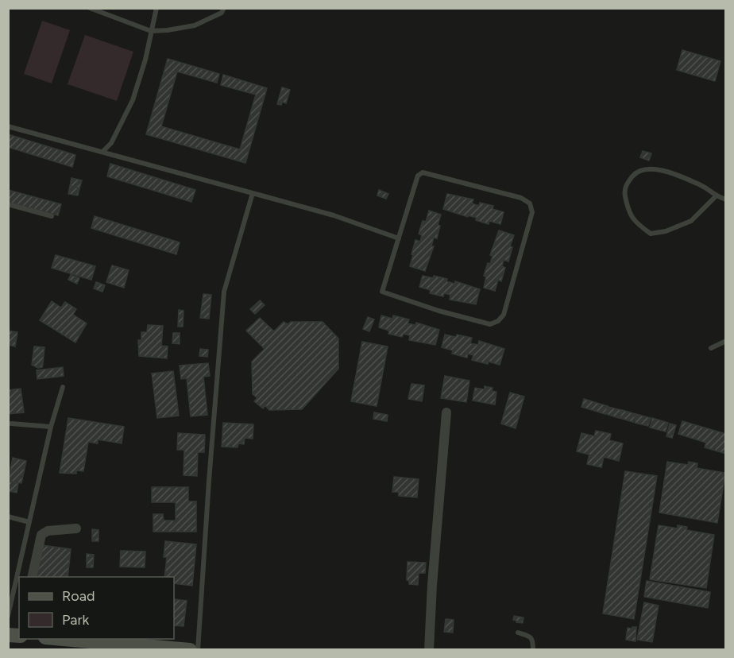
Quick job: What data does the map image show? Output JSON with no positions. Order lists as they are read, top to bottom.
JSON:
{
  "legend": ["Road", "Park"]
}
